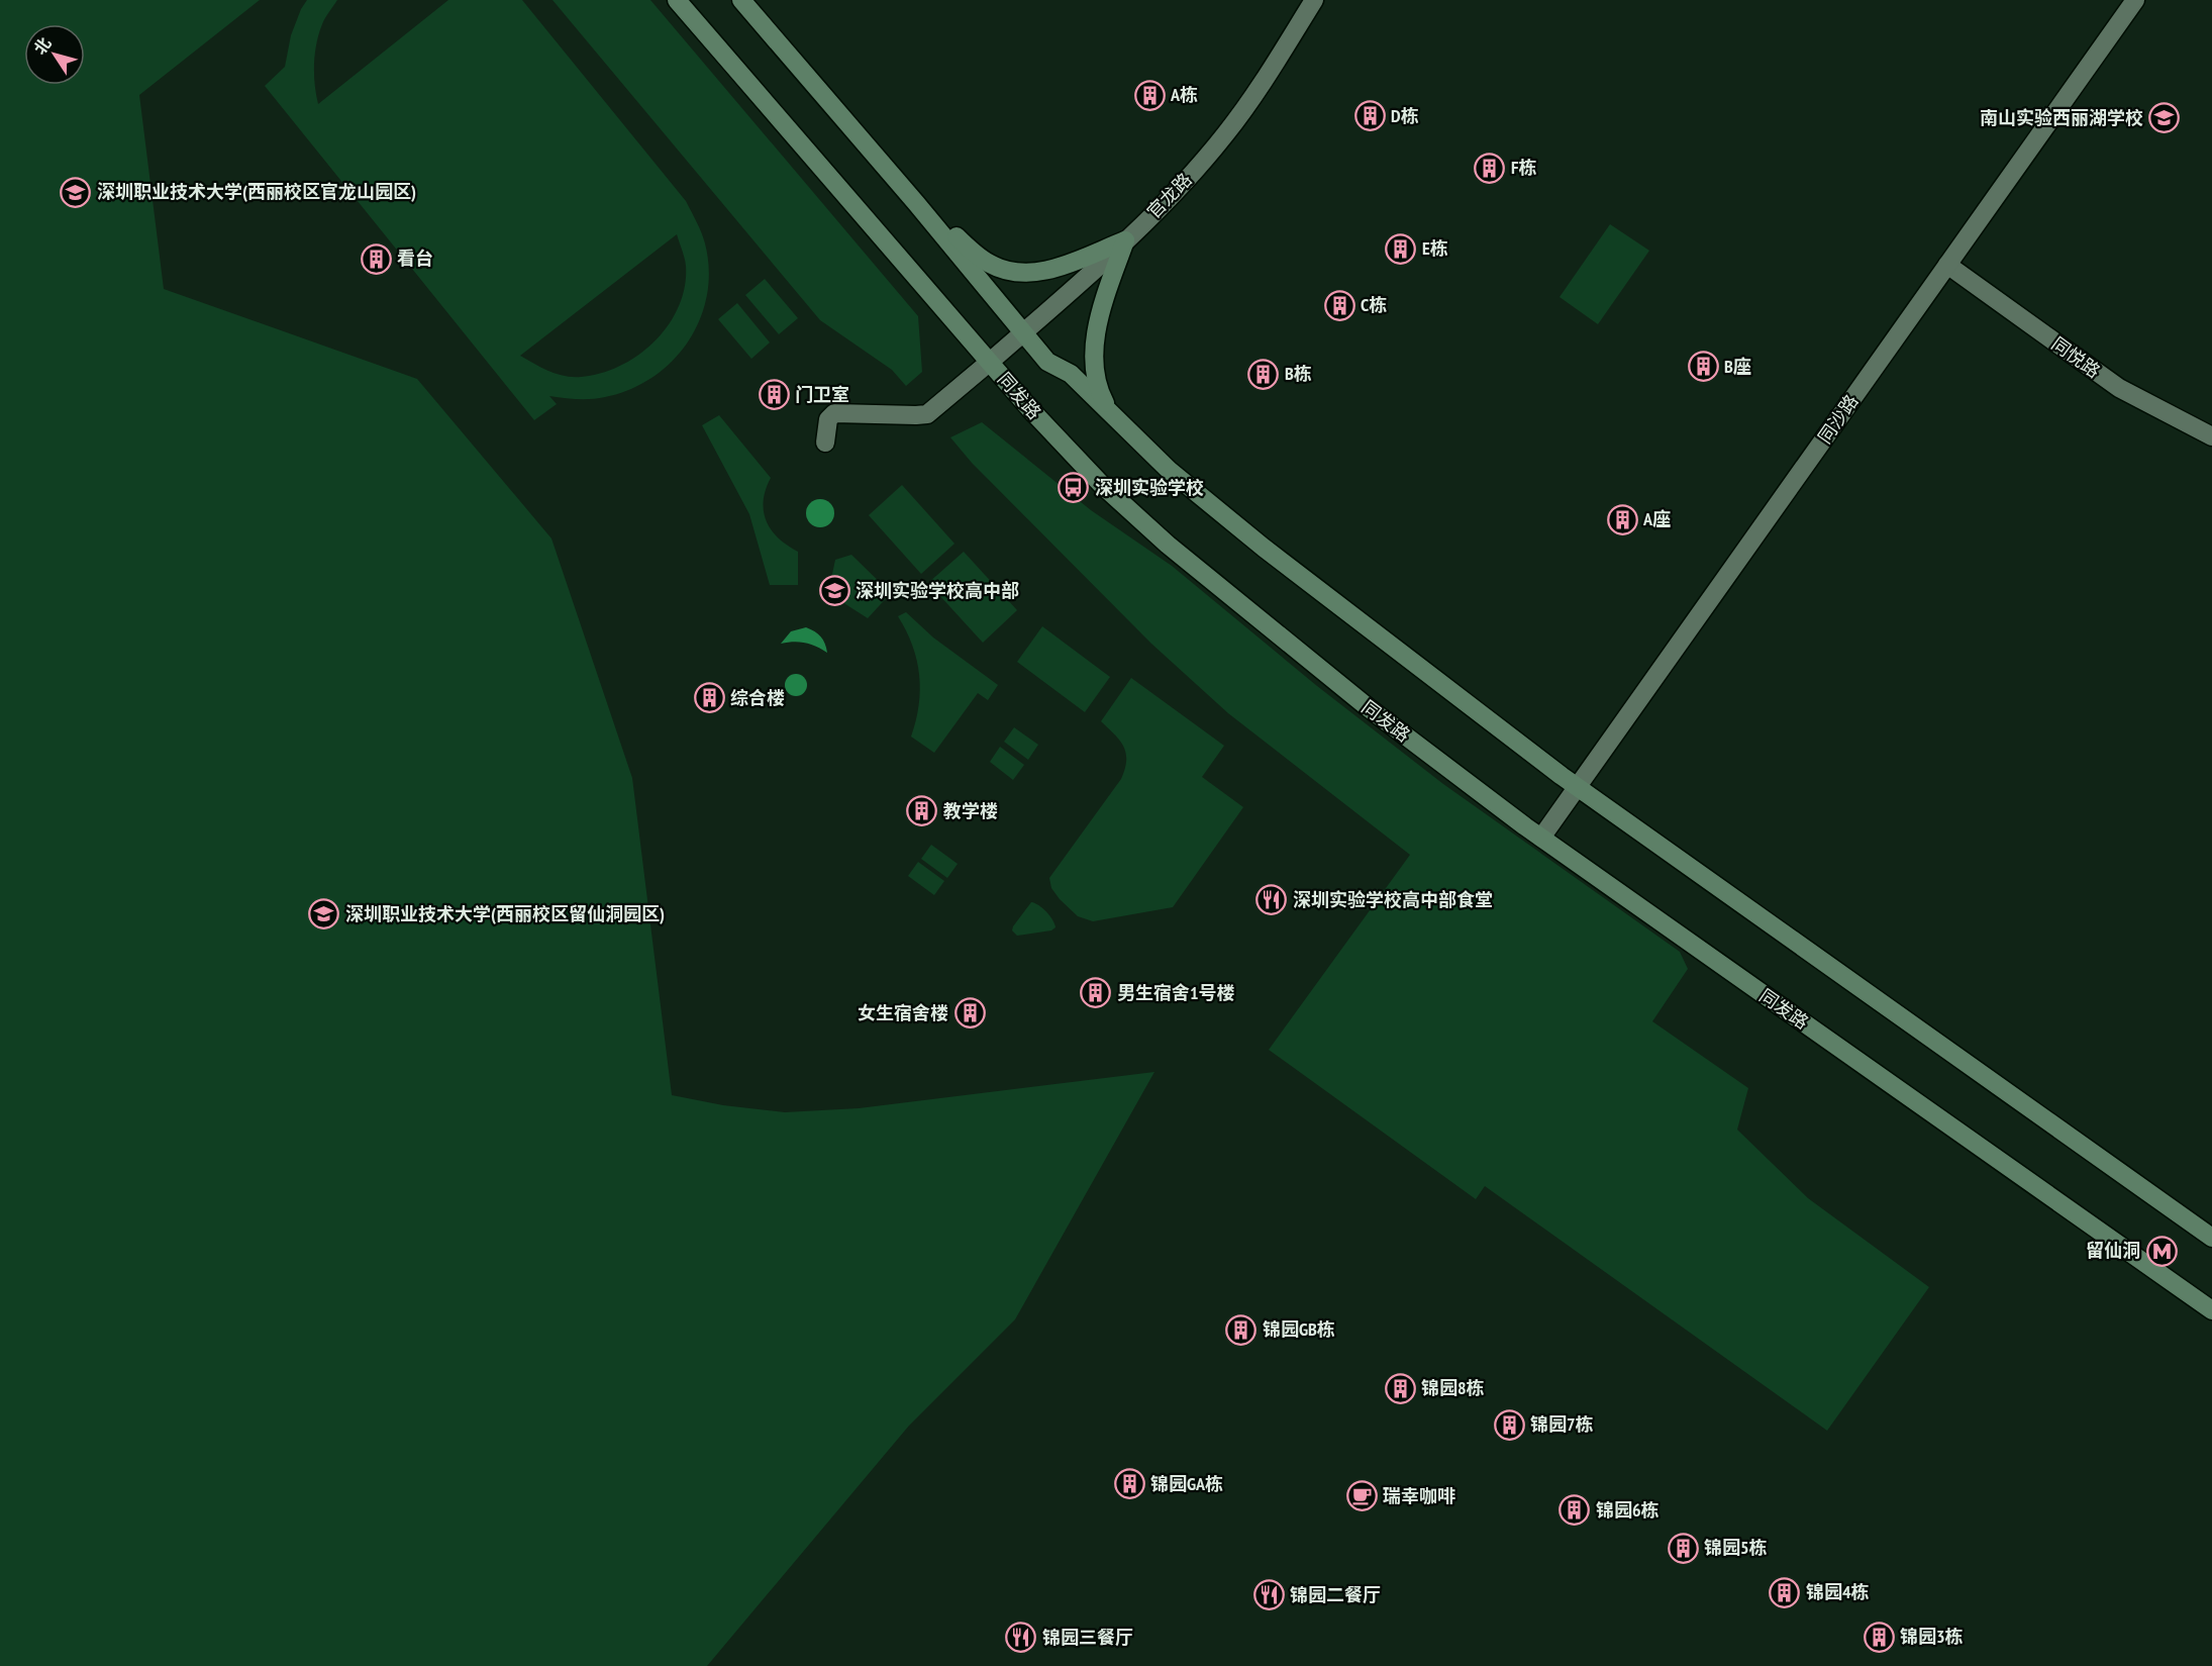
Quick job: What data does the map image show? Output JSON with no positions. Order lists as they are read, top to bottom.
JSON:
{
  "streets": {
    "main road": ["同发路"],
    "street": ["官龙路", "同悦路", "同沙路"]
  },
  "crossings": [
    ["官龙路", "同发路"],
    ["同悦路", "同沙路"],
    ["同发路", "同沙路"]
  ],
  "places": {
    "building": [
      "A栋",
      "D栋",
      "F栋",
      "E栋",
      "看台",
      "C栋",
      "B座",
      "B栋",
      "门卫室",
      "A座",
      "综合楼",
      "教学楼",
      "男生宿舍1号楼",
      "女生宿舍楼",
      "锦园GB栋",
      "锦园8栋",
      "锦园7栋",
      "锦园GA栋",
      "锦园6栋",
      "锦园5栋",
      "锦园4栋",
      "锦园3栋"
    ],
    "school or university": [
      "南山实验西丽湖学校",
      "深圳职业技术大学(西丽校区官龙山园区)",
      "深圳实验学校高中部",
      "深圳职业技术大学(西丽校区留仙洞园区)"
    ],
    "bus stop": ["深圳实验学校"],
    "restaurant": ["深圳实验学校高中部食堂", "锦园二餐厅", "锦园三餐厅"],
    "metro station": ["留仙洞"],
    "cafe": ["瑞幸咖啡"]
  },
  "north": "top left"
}
